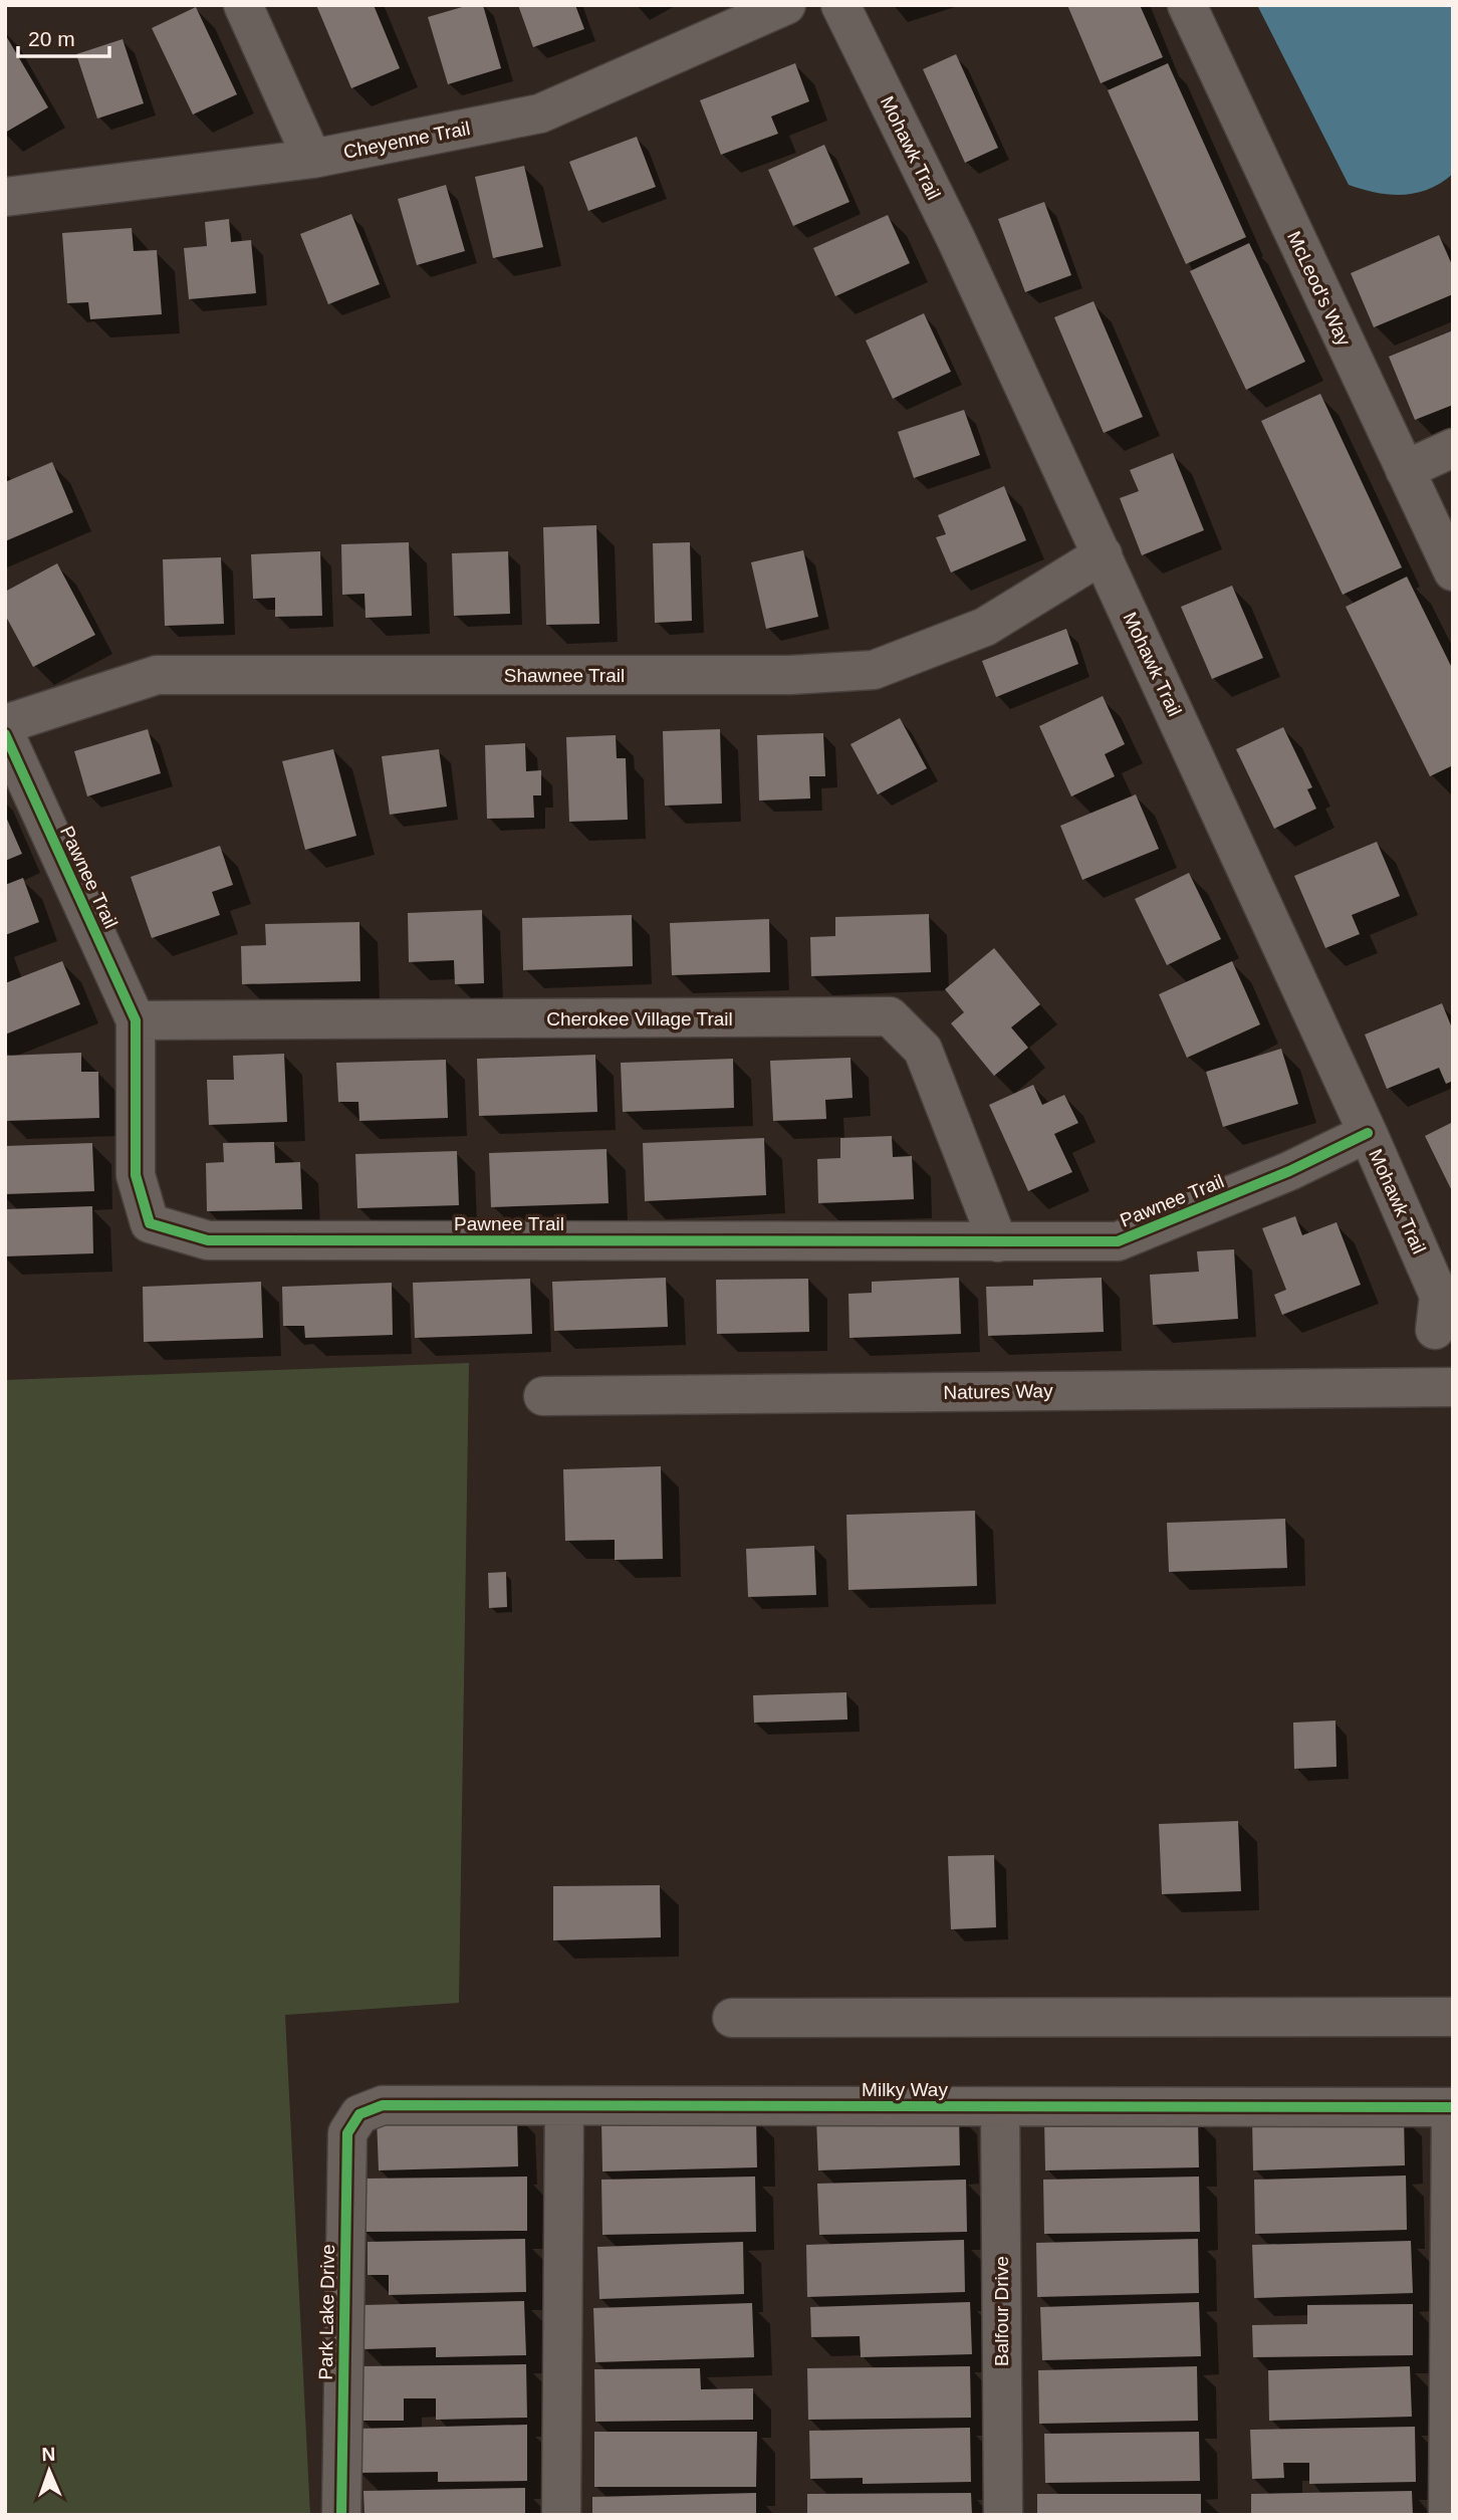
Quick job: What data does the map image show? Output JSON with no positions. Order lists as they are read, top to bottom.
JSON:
{
  "streets": {
    "street": [
      "Cheyenne Trail",
      "Mohawk Trail",
      "McLeod's Way",
      "Shawnee Trail",
      "Pawnee Trail",
      "Cherokee Village Trail",
      "Natures Way",
      "Milky Way",
      "Balfour Drive",
      "Park Lake Drive"
    ]
  },
  "crossings": [
    ["Mohawk Trail", "Shawnee Trail"],
    ["Mohawk Trail", "Pawnee Trail"],
    ["Pawnee Trail", "Cherokee Village Trail"],
    ["Milky Way", "Balfour Drive"],
    ["Milky Way", "Park Lake Drive"]
  ],
  "scale_bar": "20 m",
  "north": "top"
}
